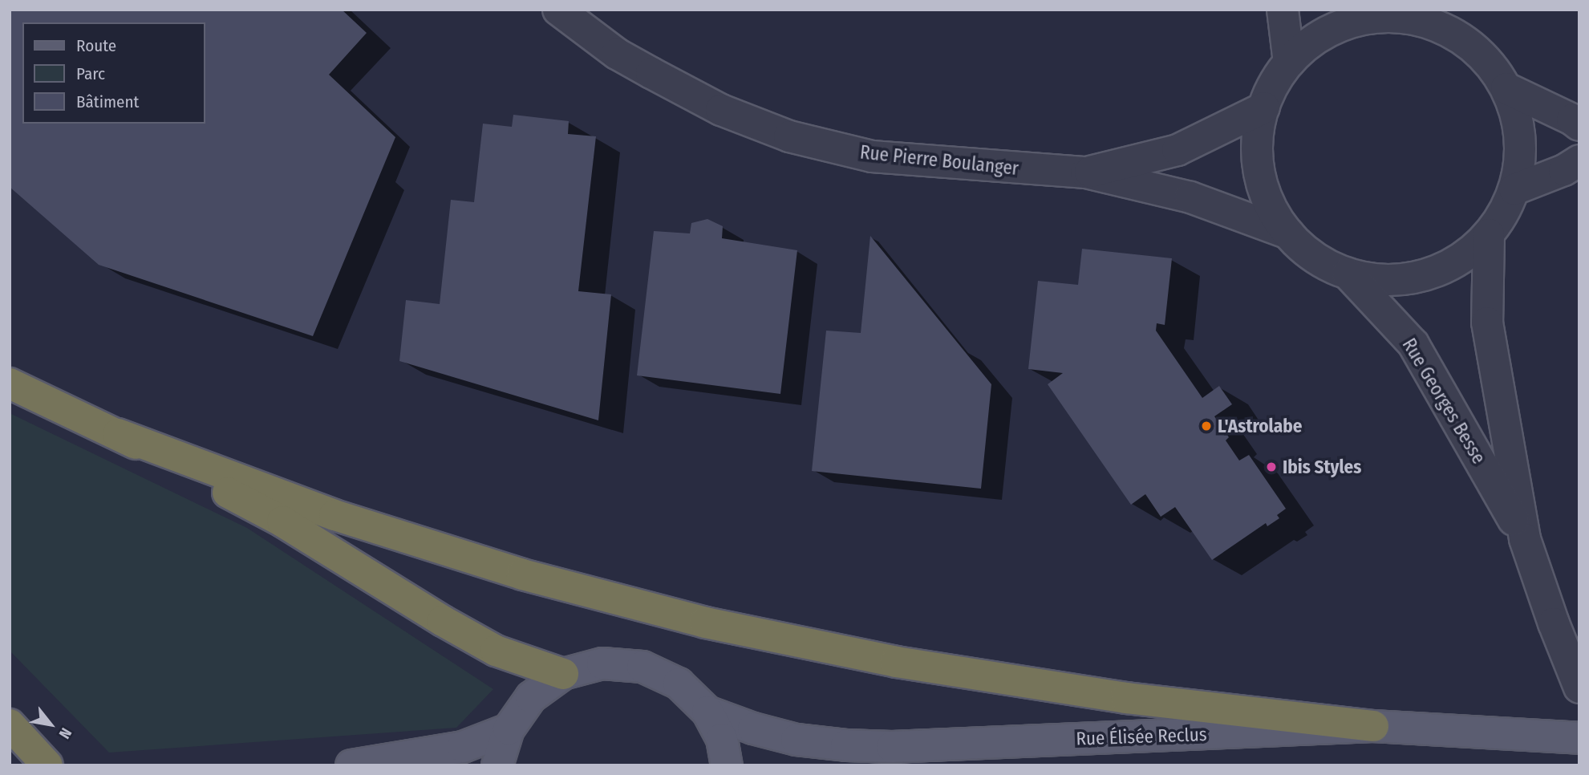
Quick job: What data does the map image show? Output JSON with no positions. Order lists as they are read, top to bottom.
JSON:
{
  "streets": {
    "main road": ["Rue Élisée Reclus"],
    "street": ["Rue Pierre Boulanger", "Rue Georges Besse"]
  },
  "places": ["L'Astrolabe", "Ibis Styles"],
  "legend": ["Route", "Parc", "Bâtiment"],
  "north": "bottom right"
}
